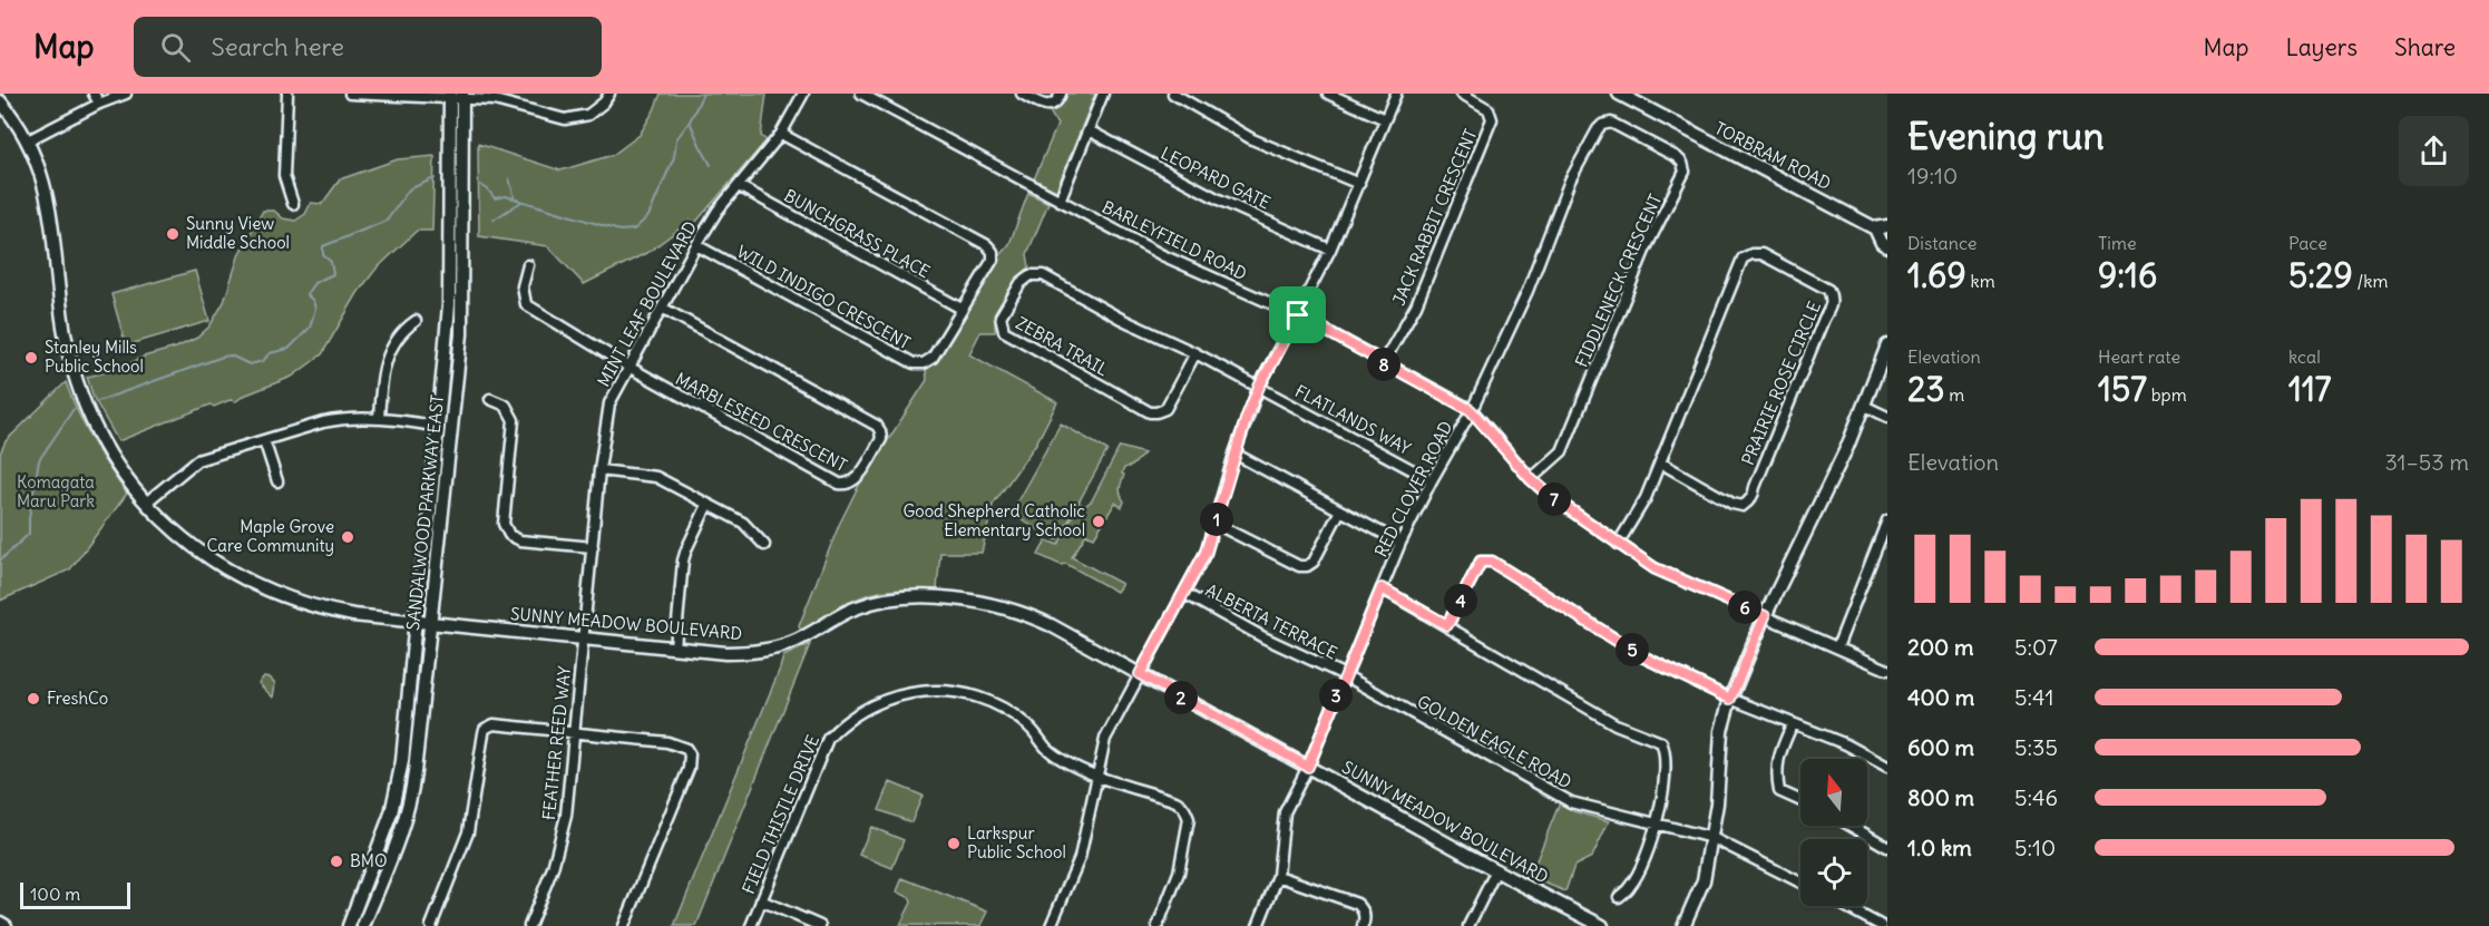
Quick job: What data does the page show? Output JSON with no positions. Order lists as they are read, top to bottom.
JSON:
{
  "streets": {
    "street": [
      "TORBRAM ROAD",
      "LEOPARD GATE",
      "JACK RABBIT CRESCENT",
      "BUNCHGRASS PLACE",
      "BARLEYFIELD ROAD",
      "FIDDLENECK CRESCENT",
      "WILD INDIGO CRESCENT",
      "MINT LEAF BOULEVARD",
      "ZEBRA TRAIL",
      "PRAIRIE ROSE CIRCLE",
      "FLATLANDS WAY",
      "MARBLESEED CRESCENT",
      "RED CLOVER ROAD",
      "SANDALWOOD PARKWAY EAST",
      "ALBERTA TERRACE",
      "SUNNY MEADOW BOULEVARD",
      "GOLDEN EAGLE ROAD",
      "FEATHER REED WAY",
      "FIELD THISTLE DRIVE"
    ]
  },
  "crossings": [
    ["JACK RABBIT CRESCENT", "BARLEYFIELD ROAD"],
    ["BUNCHGRASS PLACE", "WILD INDIGO CRESCENT"],
    ["BUNCHGRASS PLACE", "MINT LEAF BOULEVARD"],
    ["BARLEYFIELD ROAD", "FIDDLENECK CRESCENT"],
    ["BARLEYFIELD ROAD", "PRAIRIE ROSE CIRCLE"],
    ["BARLEYFIELD ROAD", "RED CLOVER ROAD"],
    ["FIDDLENECK CRESCENT", "RED CLOVER ROAD"],
    ["WILD INDIGO CRESCENT", "MINT LEAF BOULEVARD"],
    ["MINT LEAF BOULEVARD", "MARBLESEED CRESCENT"],
    ["MINT LEAF BOULEVARD", "SUNNY MEADOW BOULEVARD"],
    ["MINT LEAF BOULEVARD", "FEATHER REED WAY"],
    ["ZEBRA TRAIL", "FLATLANDS WAY"],
    ["FLATLANDS WAY", "RED CLOVER ROAD"],
    ["RED CLOVER ROAD", "ALBERTA TERRACE"],
    ["RED CLOVER ROAD", "SUNNY MEADOW BOULEVARD"],
    ["RED CLOVER ROAD", "GOLDEN EAGLE ROAD"],
    ["SANDALWOOD PARKWAY EAST", "SUNNY MEADOW BOULEVARD"],
    ["ALBERTA TERRACE", "GOLDEN EAGLE ROAD"],
    ["SUNNY MEADOW BOULEVARD", "FEATHER REED WAY"]
  ],
  "parks": ["Komagata Maru Park"],
  "places": [
    "Sunny View Middle School",
    "Stanley Mills Public School",
    "Good Shepherd Catholic Elementary School",
    "Maple Grove Care Community",
    "FreshCo",
    "Larkspur Public School",
    "BMO"
  ],
  "scale_bar": "100 m",
  "north": "top",
  "page": {
    "header": "Map",
    "search": "Search here",
    "nav": ["Map", "Layers", "Share"],
    "heading": ["Evening run", "19:10"],
    "stats": [
      ["Distance", "1.69 km"],
      ["Time", "9:16"],
      ["Pace", "5:29 /km"],
      ["Elevation", "23 m"],
      ["Heart rate", "157 bpm"],
      ["kcal", "117"]
    ],
    "pins": [
      "8",
      "7",
      "1",
      "4",
      "6",
      "5",
      "3",
      "2"
    ],
    "chart": ["Elevation", "31–53 m"],
    "list": [
      {
        "name": "200 m",
        "note": "5:07"
      },
      {
        "name": "400 m",
        "note": "5:41"
      },
      {
        "name": "600 m",
        "note": "5:35"
      },
      {
        "name": "800 m",
        "note": "5:46"
      },
      {
        "name": "1.0 km",
        "note": "5:10"
      }
    ],
    "scale": "100 m"
  }
}
